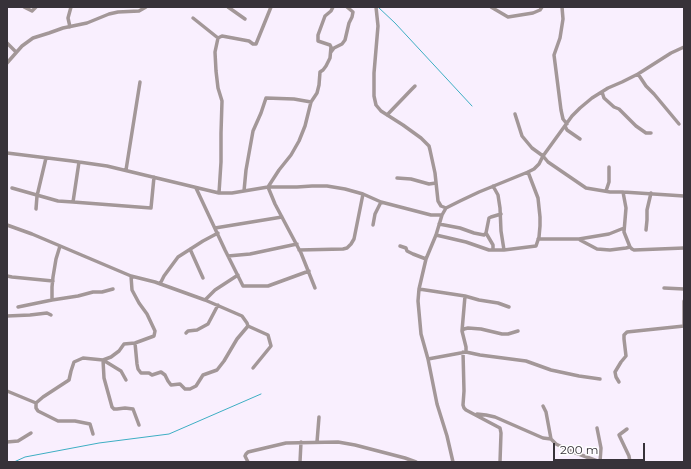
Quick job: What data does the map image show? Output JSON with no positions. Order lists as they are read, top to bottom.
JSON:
{
  "scale_bar": "200 m"
}
